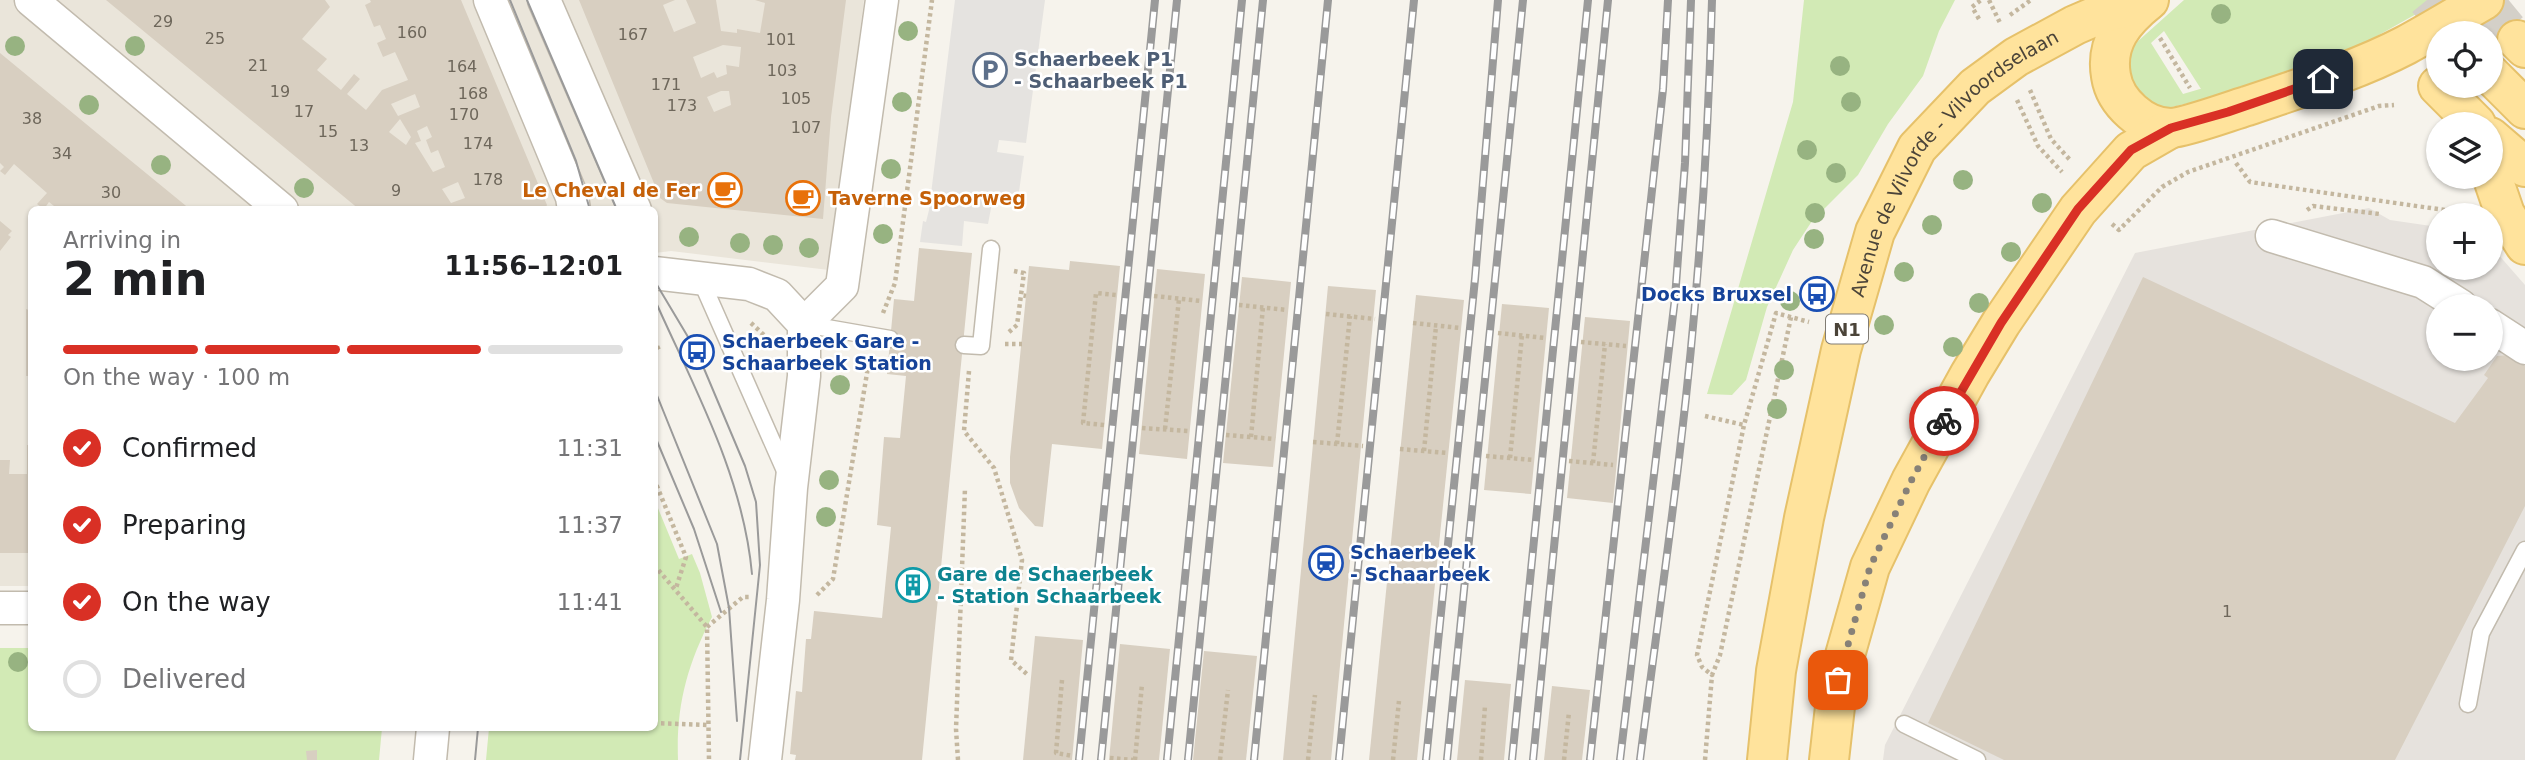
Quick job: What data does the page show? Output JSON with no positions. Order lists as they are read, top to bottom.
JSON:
{
  "streets": {
    "main road": ["Avenue de Vilvorde - Vilvoordselaan", "N1"]
  },
  "places": {
    "parking": ["Schaerbeek P1 - Schaarbeek P1"],
    "cafe": ["Le Cheval de Fer", "Taverne Spoorweg"],
    "bus stop": ["Docks Bruxsel", "Schaerbeek Gare - Schaarbeek Station"],
    "station": ["Schaerbeek - Schaarbeek"],
    "building": ["Gare de Schaerbeek - Station Schaarbeek"]
  },
  "house_numbers": [
    "29",
    "160",
    "167",
    "25",
    "101",
    "21",
    "164",
    "103",
    "171",
    "19",
    "168",
    "105",
    "173",
    "17",
    "170",
    "38",
    "107",
    "15",
    "174",
    "13",
    "34",
    "178",
    "9",
    "30",
    "1"
  ],
  "page": {
    "map_buttons": ["+", "−"],
    "heading": ["2 min", "Arriving in", "11:56–12:01"],
    "bar": "On the way · 100 m",
    "list": [
      ["Confirmed", "11:31"],
      ["Preparing", "11:37"],
      ["On the way", "11:41"],
      "Delivered"
    ]
  }
}
